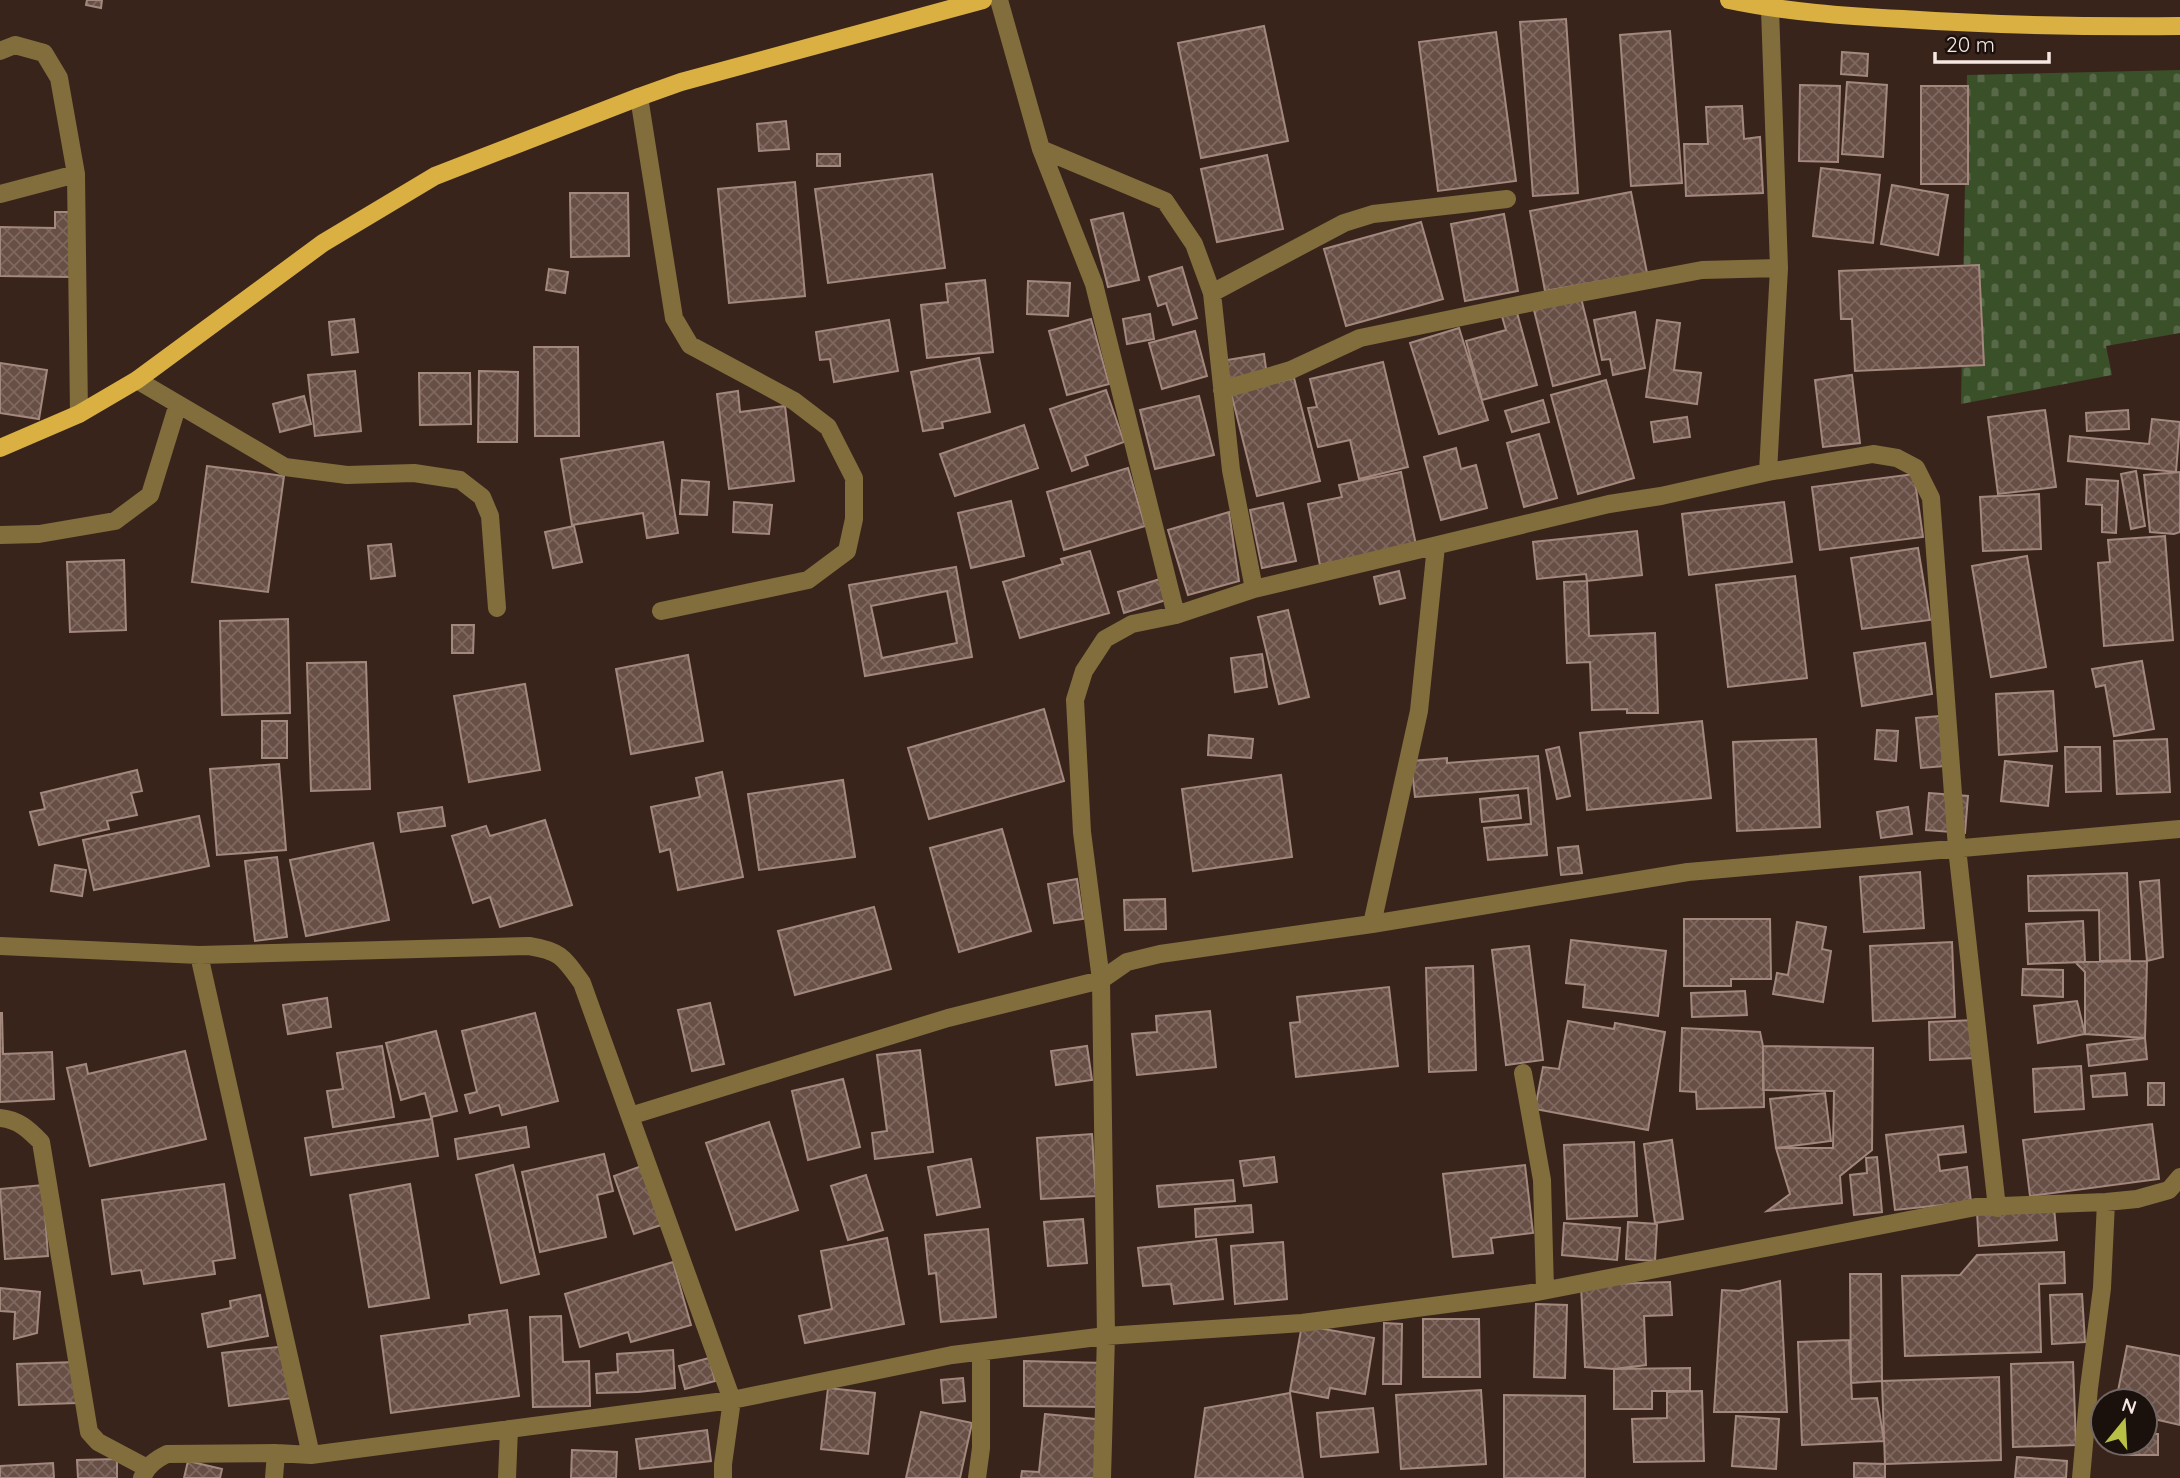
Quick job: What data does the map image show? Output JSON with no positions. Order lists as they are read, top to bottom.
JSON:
{
  "scale_bar": "20 m",
  "north": "top"
}
